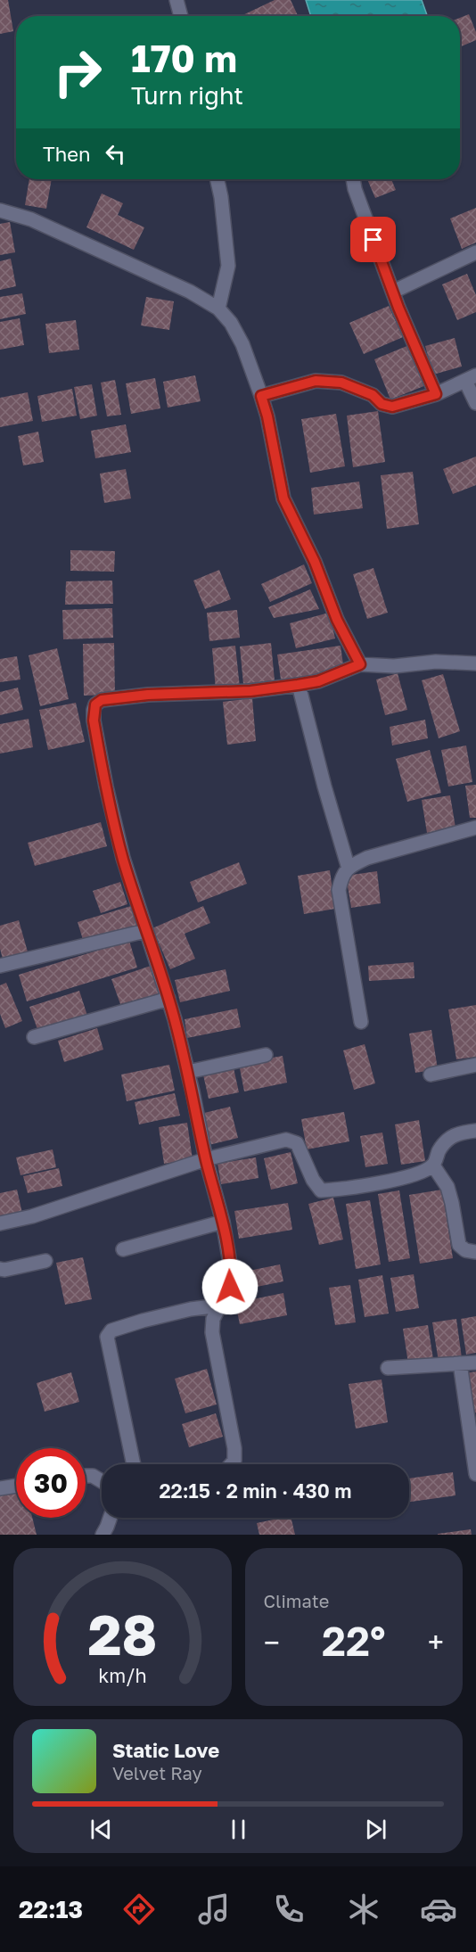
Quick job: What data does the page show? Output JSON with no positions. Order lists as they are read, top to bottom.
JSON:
{
  "page": {
    "turn": ["170 m", "Turn right"],
    "then": "Then",
    "limit": "30",
    "trip": "22:15 · 2 min · 430 m",
    "tile": "Climate",
    "heat": ["−", "22°", "+"],
    "song": ["Static Love", "Velvet Ray"],
    "tabs": "22:13",
    "gauge": ["28", "km/h"]
  }
}
